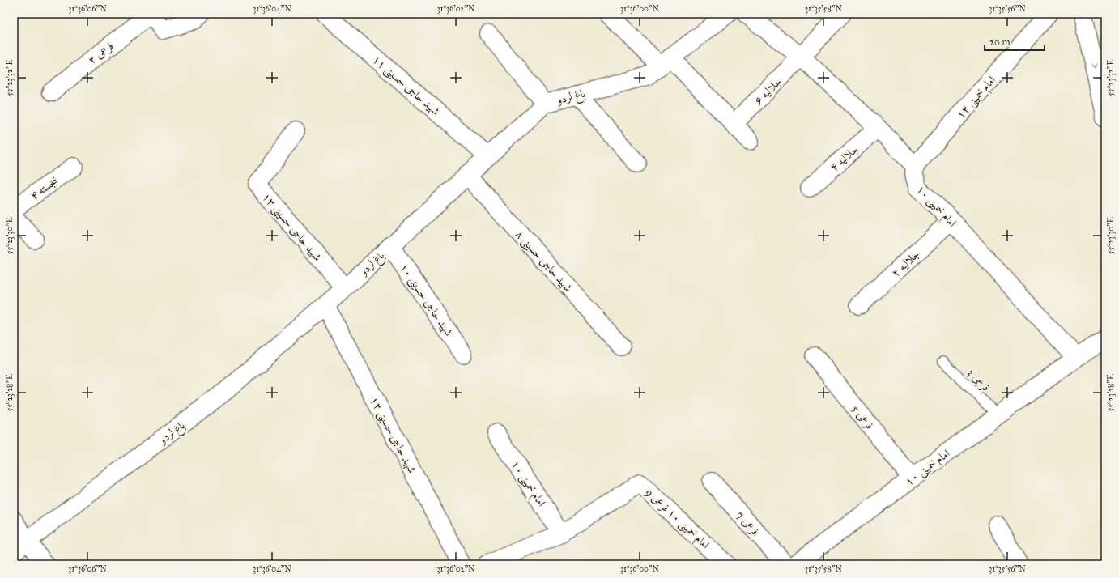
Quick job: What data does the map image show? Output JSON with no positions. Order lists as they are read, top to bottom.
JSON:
{
  "streets": {
    "street": [
      "فرعی ۲",
      "شهید حاجی حسینی ۱۱",
      "جلالیه ۶",
      "باغ لردو",
      "امام خمینی ۱۲",
      "جلالیه ۴",
      "خجسته ۴",
      "امام خمینی ۱۰",
      "شهید حاجی حسینی ۱۳",
      "شهید حاجی حسینی ۸",
      "جلالیه ۲",
      "شهید حاجی حسینی ۱۰",
      "فرعی 5",
      "شهید حاجی حسینی ۱۲",
      "امام خمینی ۱۰ فرعی 9",
      "فرعی 7"
    ],
    "lane": ["فرعی 3"]
  },
  "crossings": [
    ["شهید حاجی حسینی ۱۱", "باغ لردو"],
    ["باغ لردو", "شهید حاجی حسینی ۱۳"],
    ["باغ لردو", "شهید حاجی حسینی ۸"],
    ["باغ لردو", "شهید حاجی حسینی ۱۰"],
    ["باغ لردو", "شهید حاجی حسینی ۱۲"],
    ["امام خمینی ۱۲", "امام خمینی ۱۰"],
    ["امام خمینی ۱۰", "جلالیه ۲"],
    ["امام خمینی ۱۰", "فرعی 3"],
    ["امام خمینی ۱۰", "فرعی 5"],
    ["امام خمینی ۱۰", "امام خمینی ۱۰ فرعی 9"]
  ],
  "scale_bar": "20 m",
  "coordinates": [
    "31°36'06\"N",
    "31°36'04\"N",
    "31°36'02\"N",
    "31°36'00\"N",
    "31°35'58\"N",
    "31°35'56\"N",
    "55°23'32\"E",
    "55°23'30\"E",
    "55°23'28\"E"
  ]
}
